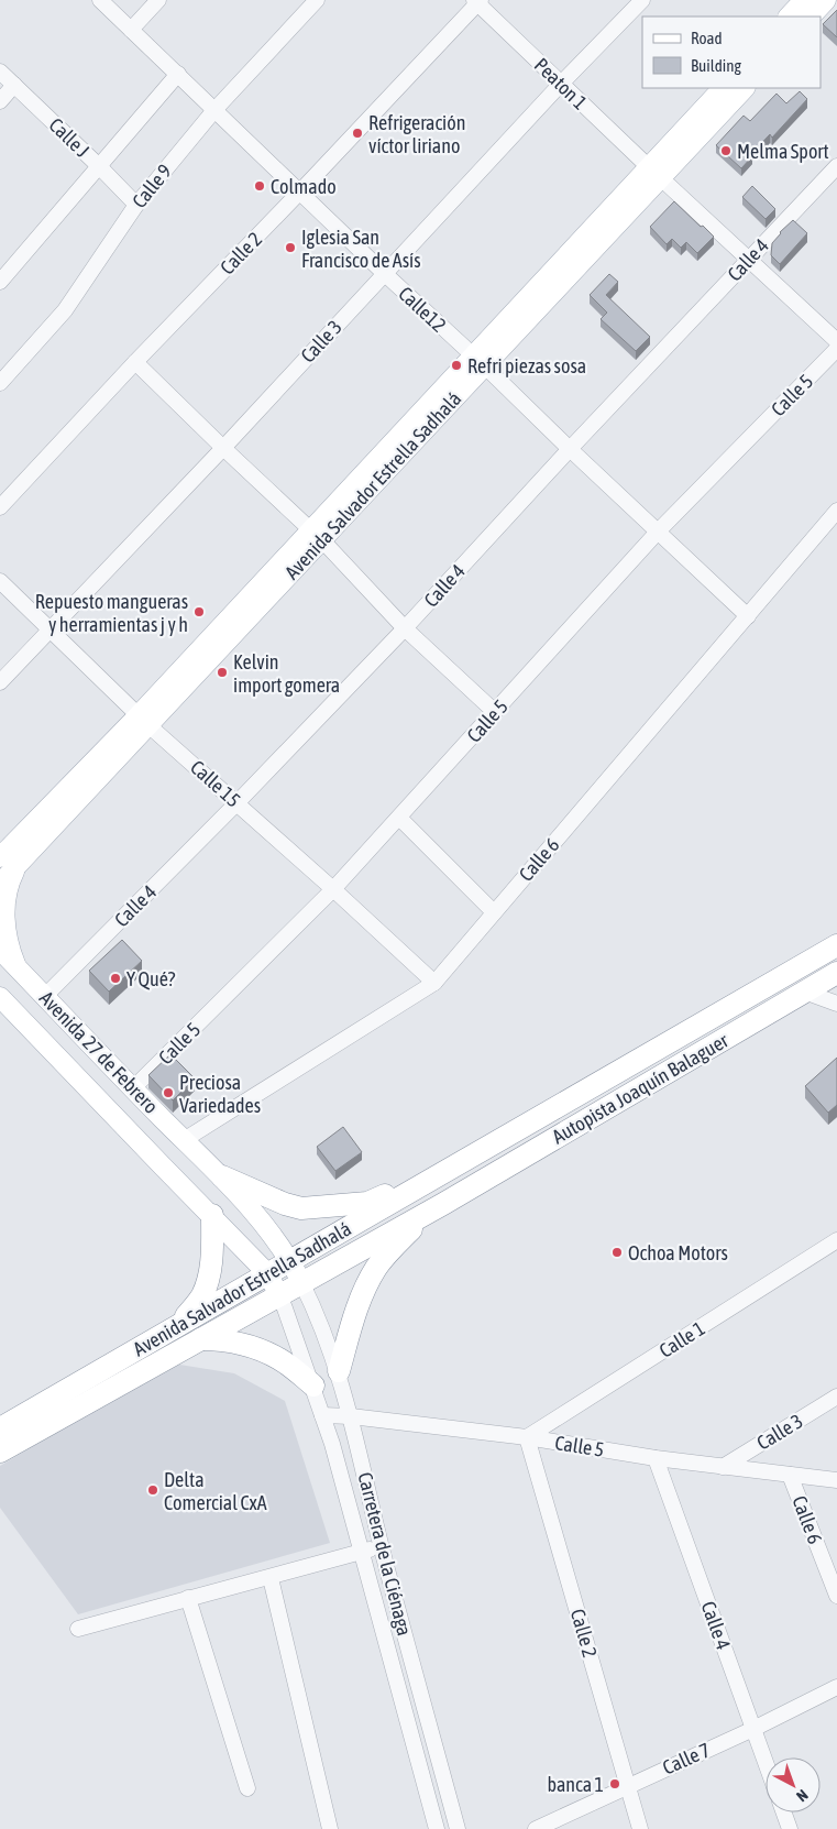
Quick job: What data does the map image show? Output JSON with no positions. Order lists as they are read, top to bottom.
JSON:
{
  "streets": {
    "highway": ["Avenida Salvador Estrella Sadhalá", "Autopista Joaquín Balaguer"],
    "main road": ["Avenida 27 de Febrero"],
    "street": [
      "Peaton 1",
      "Calle J",
      "Calle 9",
      "Calle 2",
      "Calle 4",
      "Calle12",
      "Calle 3",
      "Calle 5",
      "Calle 15",
      "Calle 6",
      "Calle 1",
      "Carretera de la Ciénaga",
      "Calle 7"
    ]
  },
  "crossings": [
    ["Peaton 1", "Calle 2"],
    ["Peaton 1", "Calle 4"],
    ["Peaton 1", "Calle 3"],
    ["Peaton 1", "Avenida Salvador Estrella Sadhalá"],
    ["Calle J", "Calle 9"],
    ["Calle 9", "Calle12"],
    ["Calle 2", "Calle12"],
    ["Calle 2", "Calle 5"],
    ["Calle 2", "Calle 1"],
    ["Calle 2", "Calle 7"],
    ["Calle 4", "Calle12"],
    ["Calle 4", "Calle 5"],
    ["Calle 4", "Calle 15"],
    ["Calle 4", "Avenida 27 de Febrero"],
    ["Calle 4", "Calle 7"],
    ["Calle12", "Calle 3"],
    ["Calle12", "Calle 5"],
    ["Calle12", "Avenida Salvador Estrella Sadhalá"],
    ["Calle12", "Calle 6"],
    ["Calle 3", "Calle 5"],
    ["Calle 3", "Calle 15"],
    ["Calle 5", "Calle 15"],
    ["Calle 5", "Calle 6"],
    ["Calle 5", "Avenida 27 de Febrero"],
    ["Calle 5", "Calle 1"],
    ["Calle 5", "Carretera de la Ciénaga"],
    ["Avenida Salvador Estrella Sadhalá", "Calle 15"],
    ["Avenida Salvador Estrella Sadhalá", "Avenida 27 de Febrero"],
    ["Avenida Salvador Estrella Sadhalá", "Autopista Joaquín Balaguer"],
    ["Avenida Salvador Estrella Sadhalá", "Carretera de la Ciénaga"],
    ["Calle 15", "Calle 6"],
    ["Calle 6", "Avenida 27 de Febrero"],
    ["Avenida 27 de Febrero", "Carretera de la Ciénaga"]
  ],
  "places": [
    "Refrigeración víctor liriano",
    "Melma Sport",
    "Colmado",
    "Iglesia San Francisco de Asís",
    "Refri piezas sosa",
    "Repuesto mangueras y herramientas j y h",
    "Kelvin import gomera",
    "Y Qué?",
    "Preciosa Variedades",
    "Ochoa Motors",
    "Delta Comercial CxA",
    "banca 1"
  ],
  "legend": ["Road", "Building"],
  "north": "bottom right"
}
